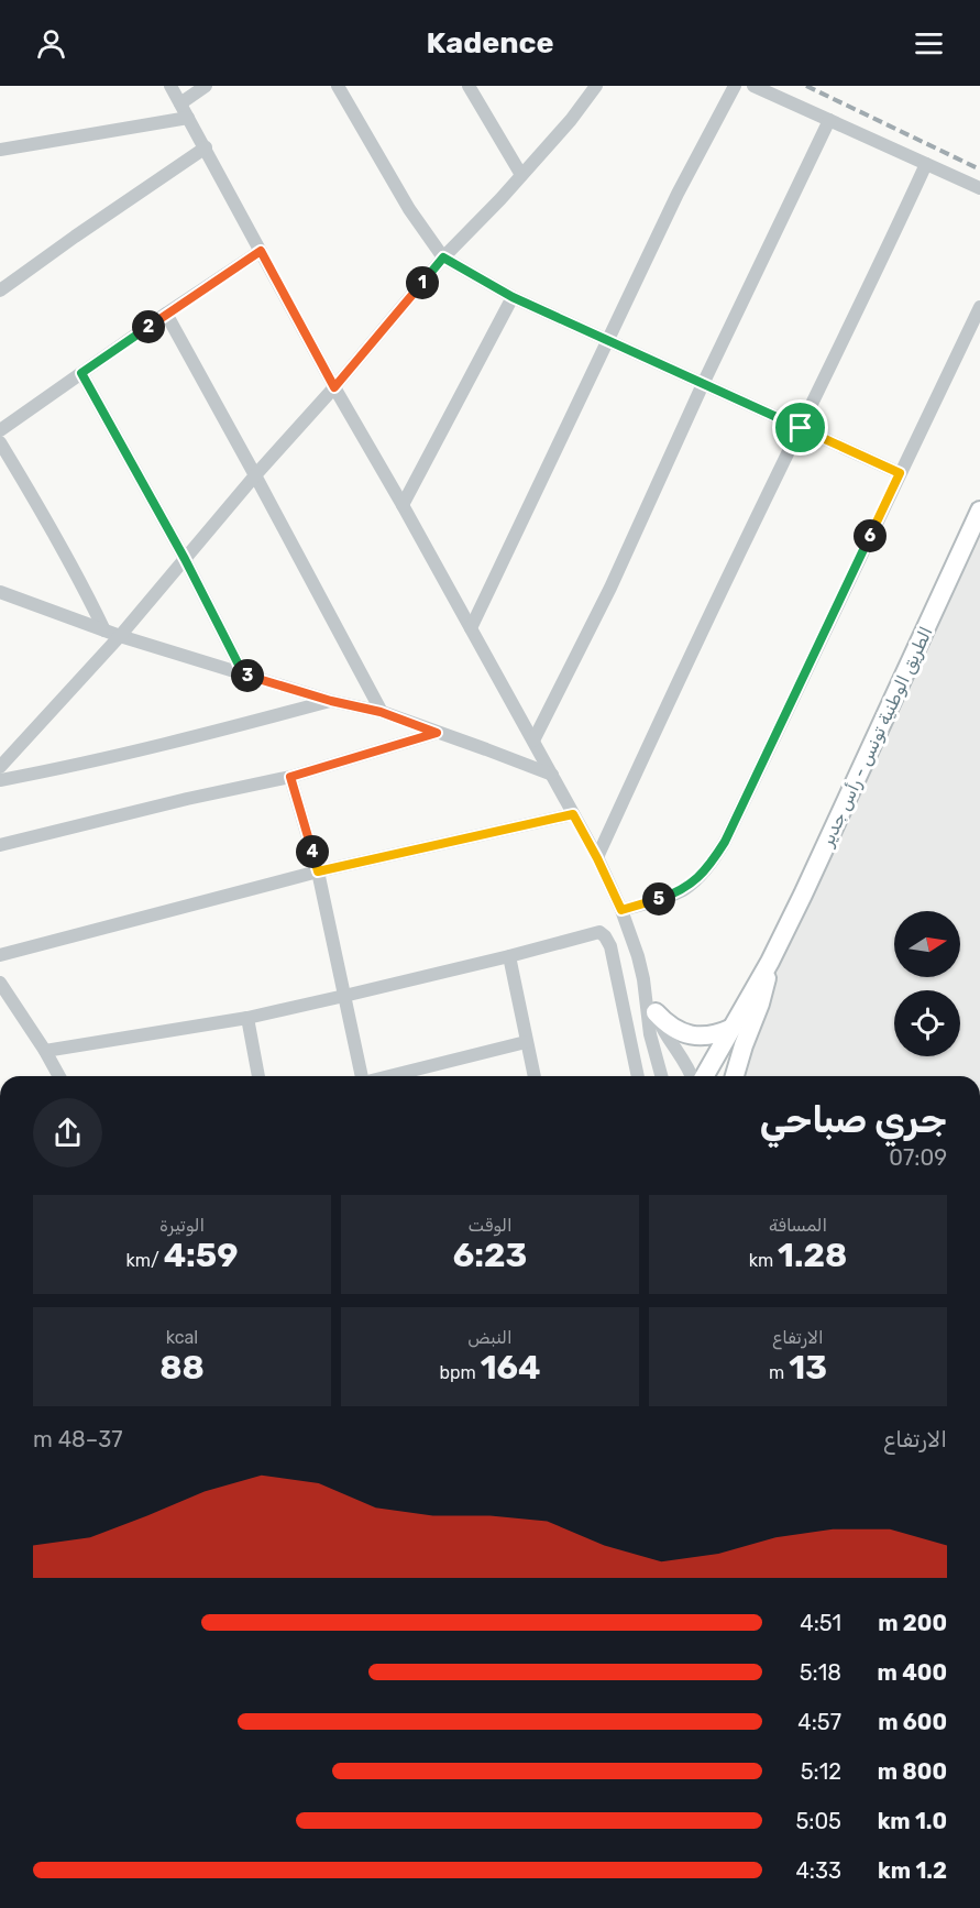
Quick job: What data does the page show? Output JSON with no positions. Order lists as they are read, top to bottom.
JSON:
{
  "streets": {
    "main road": ["الطريق الوطنية تونس - رأس جدير"]
  },
  "north": "right",
  "page": {
    "header": "Kadence",
    "pins": [
      "1",
      "2",
      "6",
      "3",
      "4",
      "5"
    ],
    "heading": ["جري صباحي", "07:09"],
    "stats": [
      ["المسافة", "1.28 km"],
      ["الوقت", "6:23"],
      ["الوتيرة", "4:59 /km"],
      ["الارتفاع", "13 m"],
      ["النبض", "164 bpm"],
      ["kcal", "88"]
    ],
    "chart": ["الارتفاع", "37–48 m"],
    "list": [
      {
        "name": "200 m",
        "note": "4:51"
      },
      {
        "name": "400 m",
        "note": "5:18"
      },
      {
        "name": "600 m",
        "note": "4:57"
      },
      {
        "name": "800 m",
        "note": "5:12"
      },
      {
        "name": "1.0 km",
        "note": "5:05"
      },
      {
        "name": "1.2 km",
        "note": "4:33"
      }
    ]
  }
}
